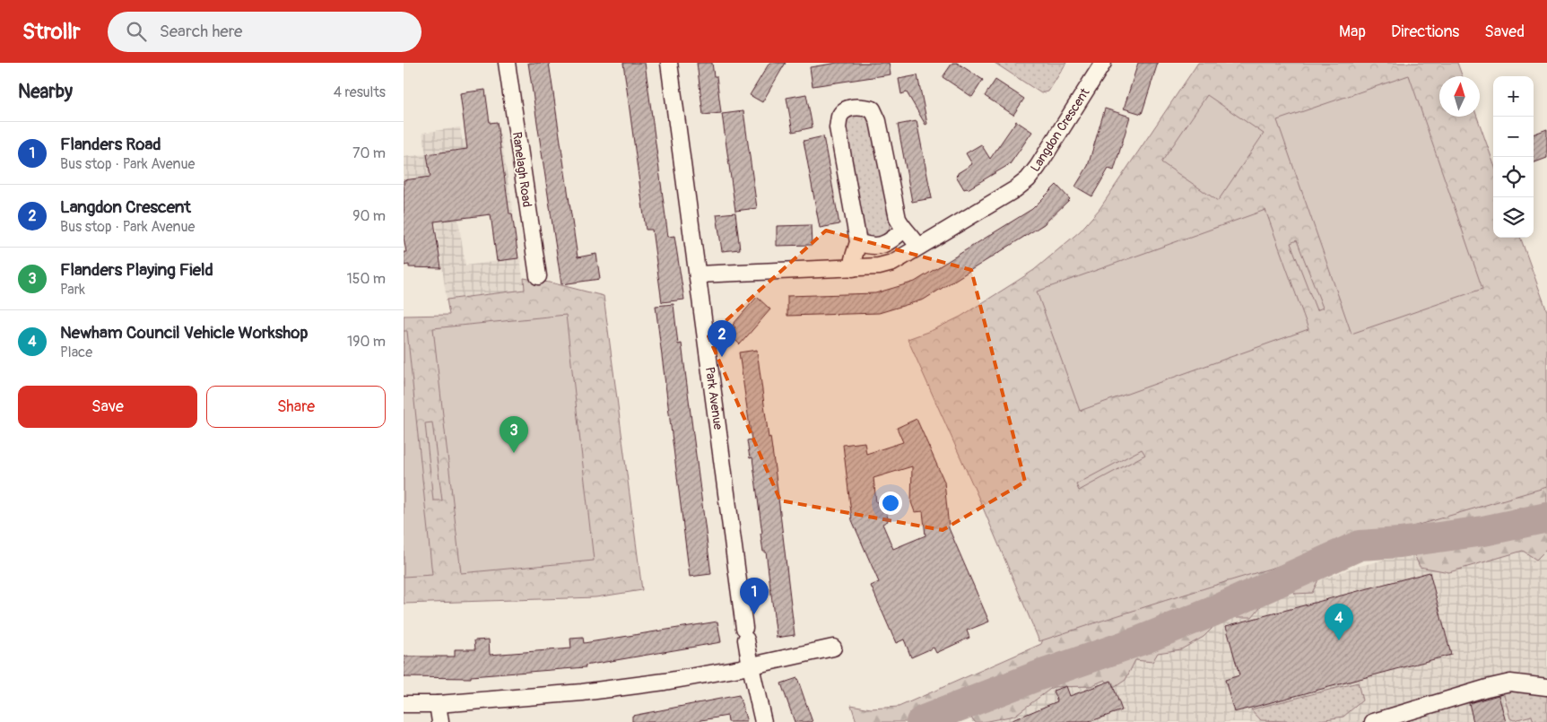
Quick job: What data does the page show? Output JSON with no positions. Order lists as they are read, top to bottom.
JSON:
{
  "streets": {
    "street": ["Langdon Crescent", "Ranelagh Road", "Park Avenue"]
  },
  "crossings": [
    ["Langdon Crescent", "Park Avenue"]
  ],
  "north": "top",
  "page": {
    "header": "Strollr",
    "search": "Search here",
    "nav": ["Map", "Directions", "Saved"],
    "heading": ["Nearby", "4 results"],
    "map_buttons": ["+", "−"],
    "list": [
      {
        "mark": "1",
        "name": "Flanders Road",
        "note": "Bus stop · Park Avenue",
        "value": "70 m"
      },
      {
        "mark": "2",
        "name": "Langdon Crescent",
        "note": "Bus stop · Park Avenue",
        "value": "90 m"
      },
      {
        "mark": "3",
        "name": "Flanders Playing Field",
        "note": "Park",
        "value": "150 m"
      },
      {
        "mark": "4",
        "name": "Newham Council Vehicle Workshop",
        "note": "Place",
        "value": "190 m"
      }
    ],
    "pins": [
      "2",
      "3",
      "1",
      "4"
    ],
    "buttons": ["Save", "Share"]
  }
}
